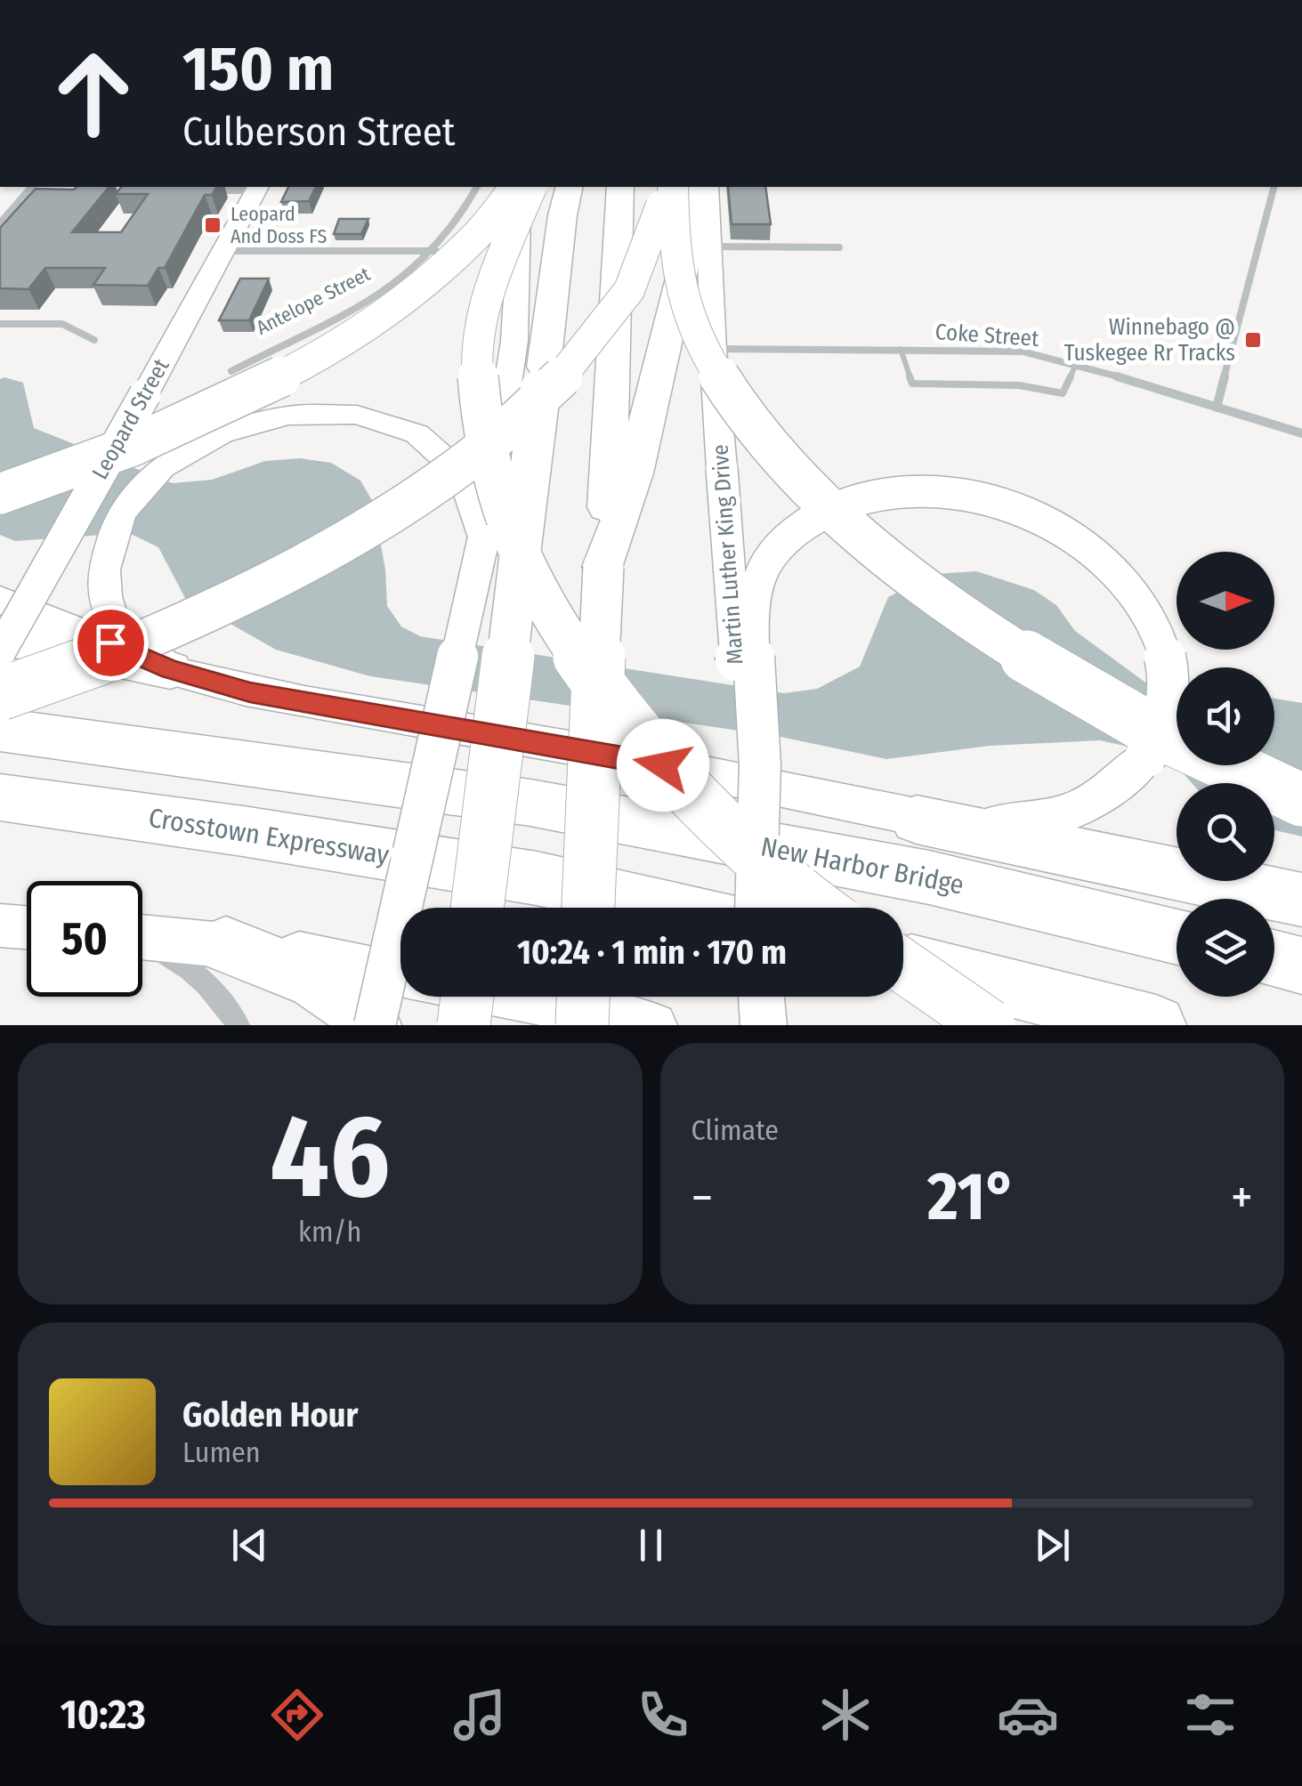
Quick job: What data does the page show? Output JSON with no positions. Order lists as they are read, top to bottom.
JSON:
{
  "streets": {
    "highway": ["Crosstown Expressway", "New Harbor Bridge"],
    "main road": ["Leopard Street", "Martin Luther King Drive"],
    "street": ["Antelope Street", "Coke Street"]
  },
  "crossings": [
    ["Coke Street", "Martin Luther King Drive"]
  ],
  "places": {
    "transit": ["Leopard And Doss FS", "Winnebago @ Tuskegee Rr Tracks"]
  },
  "north": "right",
  "page": {
    "turn": ["150 m", "Culberson Street"],
    "limit": "50",
    "trip": "10:24 · 1 min · 170 m",
    "tile": [
      ["46", "km/h"],
      "Climate"
    ],
    "heat": ["−", "21°", "+"],
    "song": ["Golden Hour", "Lumen"],
    "tabs": "10:23"
  }
}
